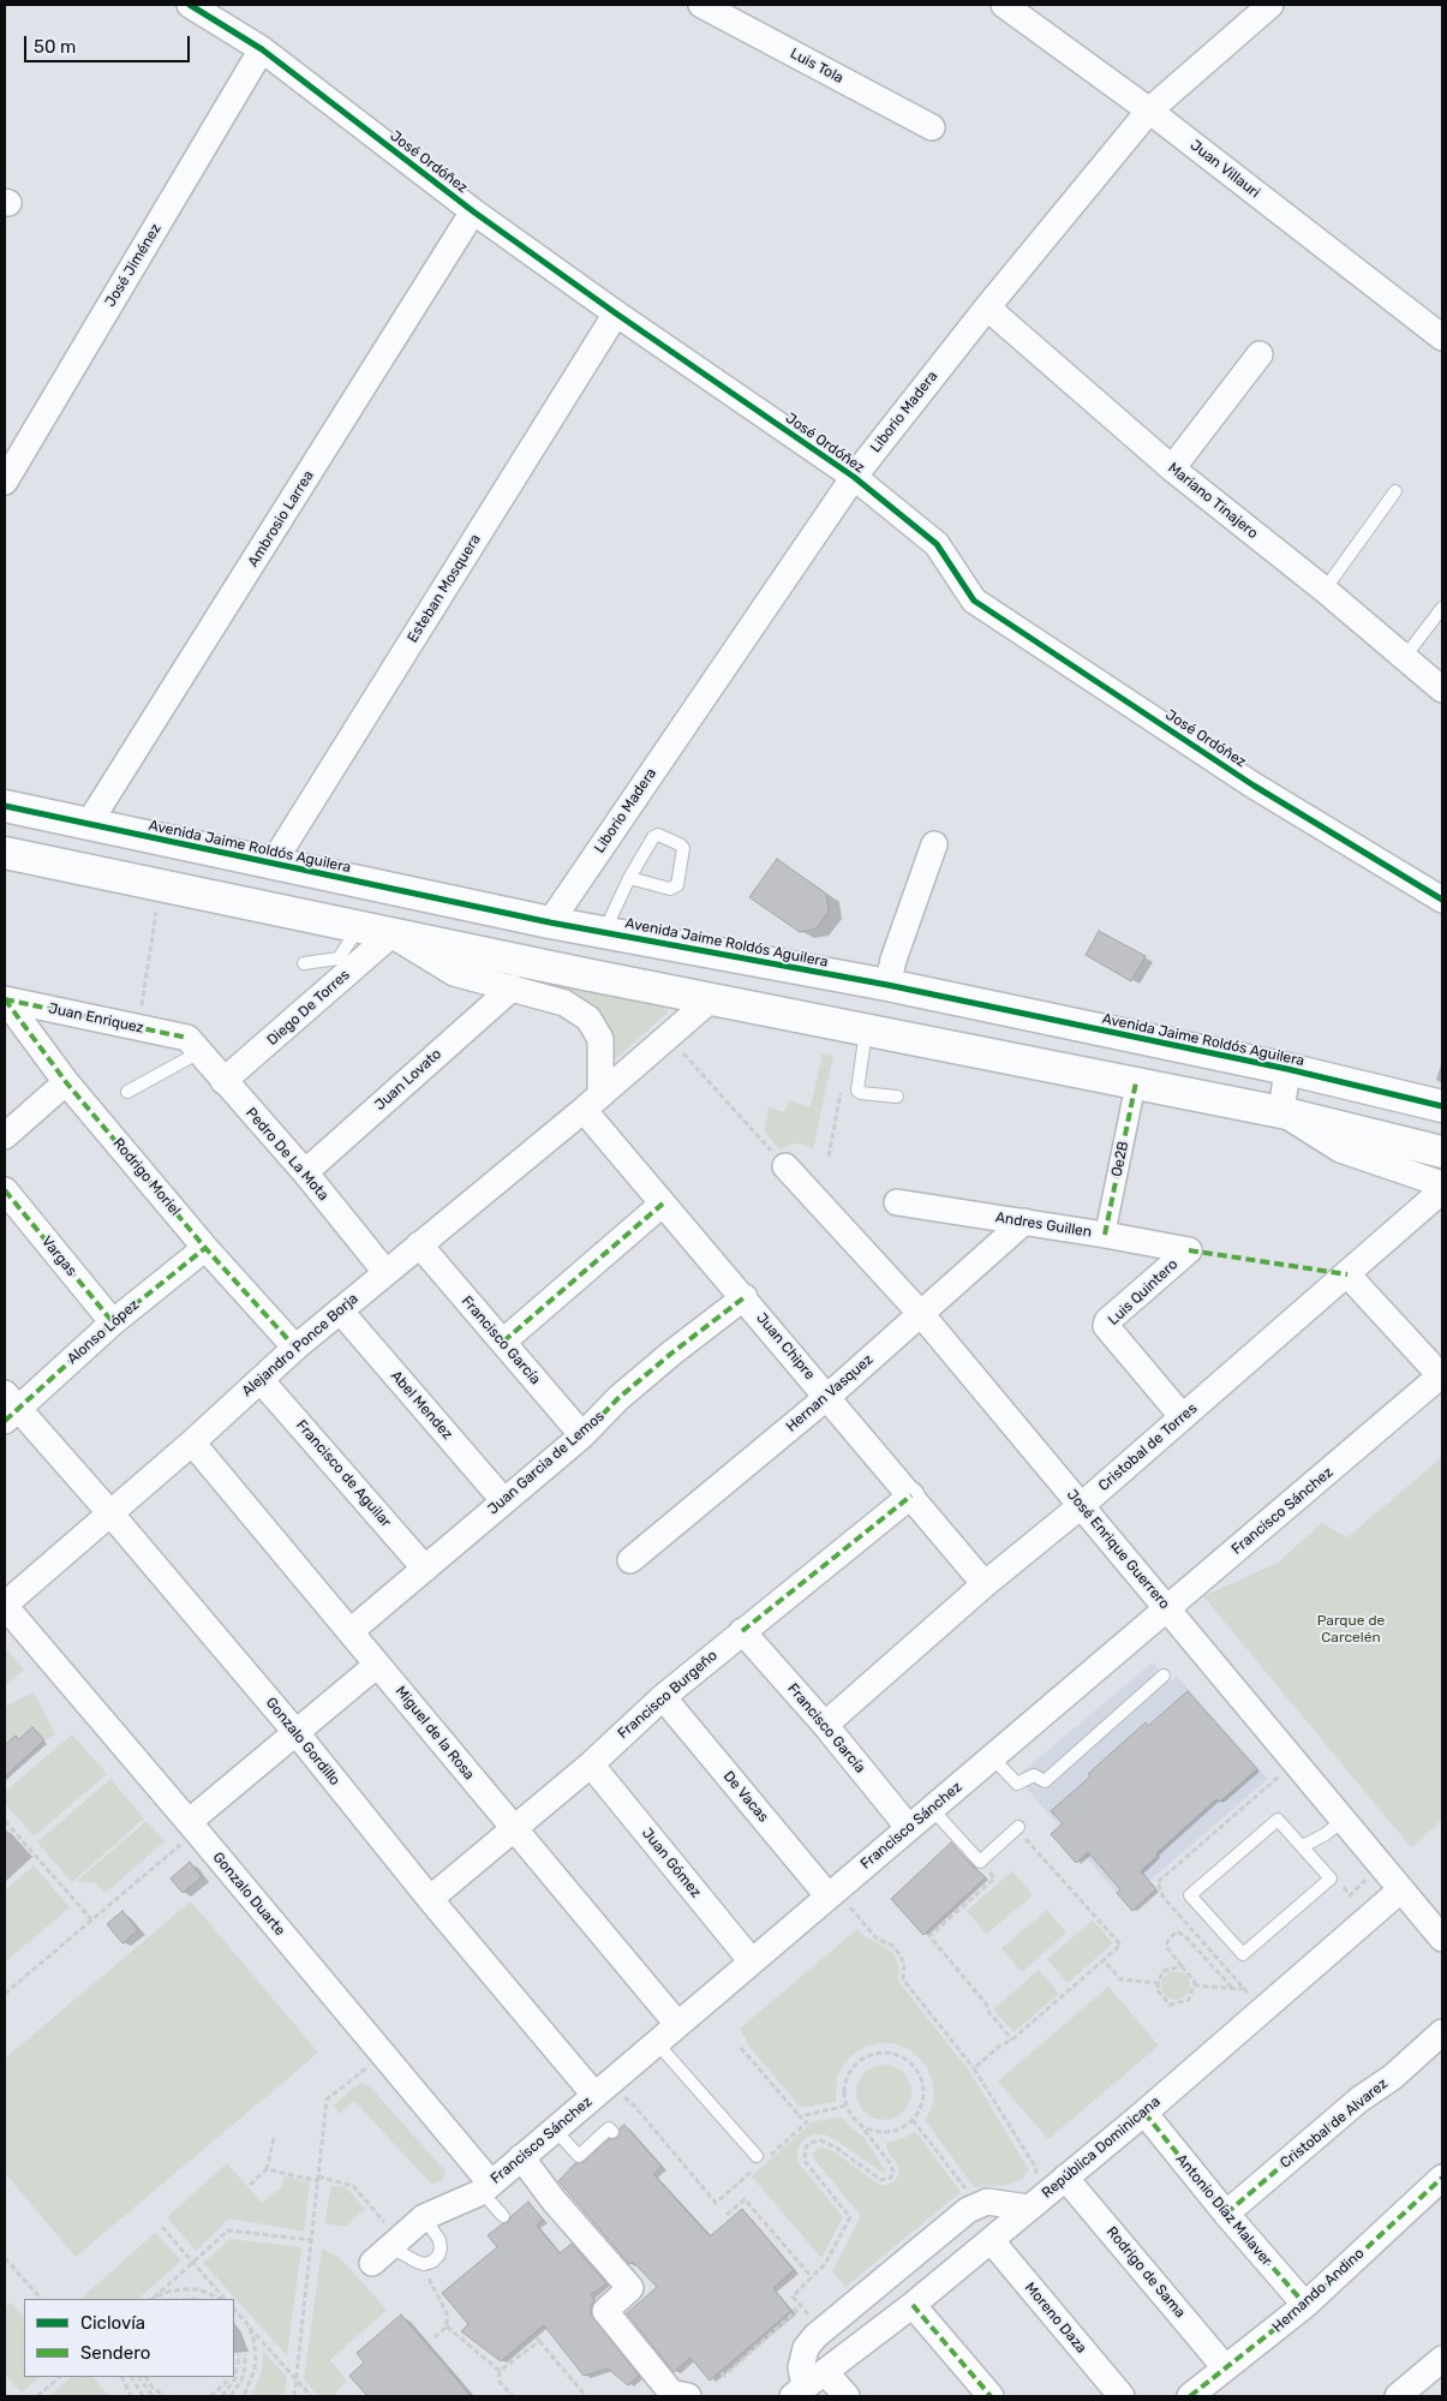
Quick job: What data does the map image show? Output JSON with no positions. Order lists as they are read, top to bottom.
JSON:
{
  "streets": {
    "street": [
      "Luis Tola",
      "José Ordóñez",
      "Juan Villauri",
      "José Jiménez",
      "Liborio Madera",
      "Mariano Tinajero",
      "Ambrosio Larrea",
      "Esteban Mosquera",
      "Avenida Jaime Roldós Aguilera",
      "Diego De Torres",
      "Juan Enriquez",
      "Juan Lovato",
      "Pedro De La Mota",
      "Oe2B",
      "Rodrigo Moriel",
      "Andres Guillen",
      "Vargas",
      "Luis Quintero",
      "Alonso López",
      "Francisco García",
      "Alejandro Ponce Borja",
      "Juan Chipre",
      "Hernan Vasquez",
      "Abel Mendez",
      "Cristobal de Torres",
      "Juan Garcia de Lemos",
      "Francisco de Aguilar",
      "Francisco Sánchez",
      "José Enrique Guerrero",
      "Francisco Burgeño",
      "Miguel de la Rosa",
      "Gonzalo Gordillo",
      "De Vacas",
      "Juan Gómez",
      "Gonzalo Duarte",
      "Cristobal de Alvarez",
      "República Dominicana",
      "Antonio Díaz Malaver",
      "Rodrigo de Sama",
      "Hernando Andino",
      "Moreno Daza"
    ]
  },
  "crossings": [
    ["José Ordóñez", "José Jiménez"],
    ["José Ordóñez", "Liborio Madera"],
    ["José Ordóñez", "Ambrosio Larrea"],
    ["José Ordóñez", "Esteban Mosquera"],
    ["Juan Villauri", "Liborio Madera"],
    ["Liborio Madera", "Mariano Tinajero"],
    ["Liborio Madera", "Avenida Jaime Roldós Aguilera"],
    ["Ambrosio Larrea", "Avenida Jaime Roldós Aguilera"],
    ["Esteban Mosquera", "Avenida Jaime Roldós Aguilera"],
    ["Diego De Torres", "Pedro De La Mota"],
    ["Juan Enriquez", "Pedro De La Mota"],
    ["Juan Enriquez", "Rodrigo Moriel"],
    ["Juan Lovato", "Pedro De La Mota"],
    ["Pedro De La Mota", "Alejandro Ponce Borja"],
    ["Oe2B", "Andres Guillen"],
    ["Rodrigo Moriel", "Alonso López"],
    ["Rodrigo Moriel", "Alejandro Ponce Borja"],
    ["Andres Guillen", "Luis Quintero"],
    ["Andres Guillen", "Hernan Vasquez"],
    ["Vargas", "Alonso López"],
    ["Luis Quintero", "Cristobal de Torres"],
    ["Alonso López", "Gonzalo Gordillo"],
    ["Francisco García", "Alejandro Ponce Borja"],
    ["Francisco García", "Cristobal de Torres"],
    ["Francisco García", "Juan Garcia de Lemos"],
    ["Francisco García", "Francisco Sánchez"],
    ["Francisco García", "Francisco Burgeño"],
    ["Alejandro Ponce Borja", "Juan Chipre"],
    ["Alejandro Ponce Borja", "Abel Mendez"],
    ["Alejandro Ponce Borja", "Francisco de Aguilar"],
    ["Alejandro Ponce Borja", "Miguel de la Rosa"],
    ["Alejandro Ponce Borja", "Gonzalo Gordillo"],
    ["Alejandro Ponce Borja", "Gonzalo Duarte"],
    ["Juan Chipre", "Hernan Vasquez"],
    ["Juan Chipre", "Cristobal de Torres"],
    ["Juan Chipre", "Juan Garcia de Lemos"],
    ["Juan Chipre", "Francisco Burgeño"],
    ["Hernan Vasquez", "José Enrique Guerrero"],
    ["Abel Mendez", "Juan Garcia de Lemos"],
    ["Cristobal de Torres", "José Enrique Guerrero"],
    ["Juan Garcia de Lemos", "Francisco de Aguilar"],
    ["Juan Garcia de Lemos", "Miguel de la Rosa"],
    ["Francisco Sánchez", "José Enrique Guerrero"],
    ["Francisco Sánchez", "Miguel de la Rosa"],
    ["Francisco Sánchez", "Gonzalo Gordillo"],
    ["Francisco Sánchez", "De Vacas"],
    ["Francisco Sánchez", "Juan Gómez"],
    ["Francisco Sánchez", "Gonzalo Duarte"],
    ["José Enrique Guerrero", "República Dominicana"],
    ["Francisco Burgeño", "Miguel de la Rosa"],
    ["Francisco Burgeño", "Gonzalo Gordillo"],
    ["Francisco Burgeño", "De Vacas"],
    ["Francisco Burgeño", "Juan Gómez"],
    ["Cristobal de Alvarez", "Antonio Díaz Malaver"],
    ["República Dominicana", "Antonio Díaz Malaver"],
    ["República Dominicana", "Rodrigo de Sama"],
    ["República Dominicana", "Moreno Daza"],
    ["Antonio Díaz Malaver", "Hernando Andino"],
    ["Rodrigo de Sama", "Hernando Andino"]
  ],
  "parks": ["Parque de Carcelén"],
  "legend": ["Ciclovía", "Sendero"],
  "scale_bar": "50 m"
}
